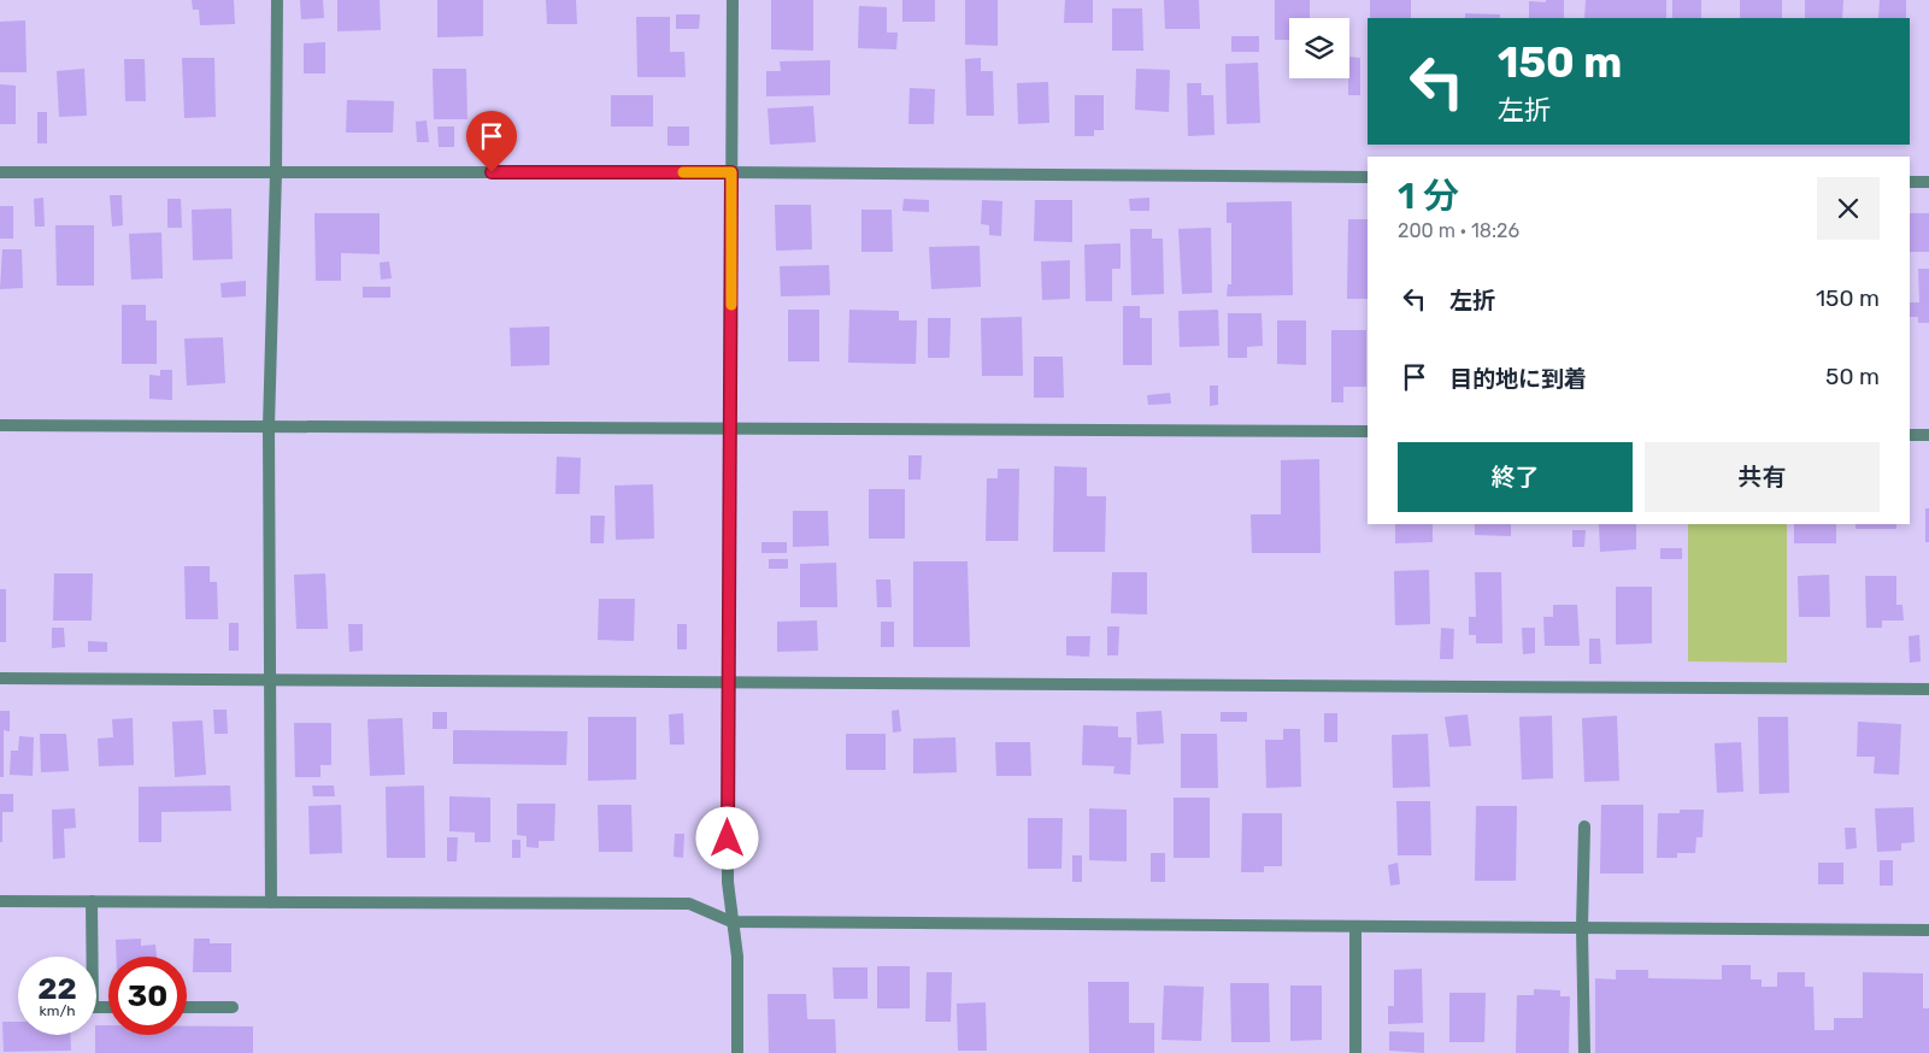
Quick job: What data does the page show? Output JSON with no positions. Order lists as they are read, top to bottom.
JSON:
{
  "page": {
    "turn": ["150 m", "左折"],
    "heading": ["1 分", "200 m · 18:26"],
    "list": [
      {
        "name": "左折",
        "value": "150 m"
      },
      {
        "name": "目的地に到着",
        "value": "50 m"
      }
    ],
    "buttons": ["終了", "共有"],
    "speed": "22 km/h",
    "limit": "30"
  }
}
